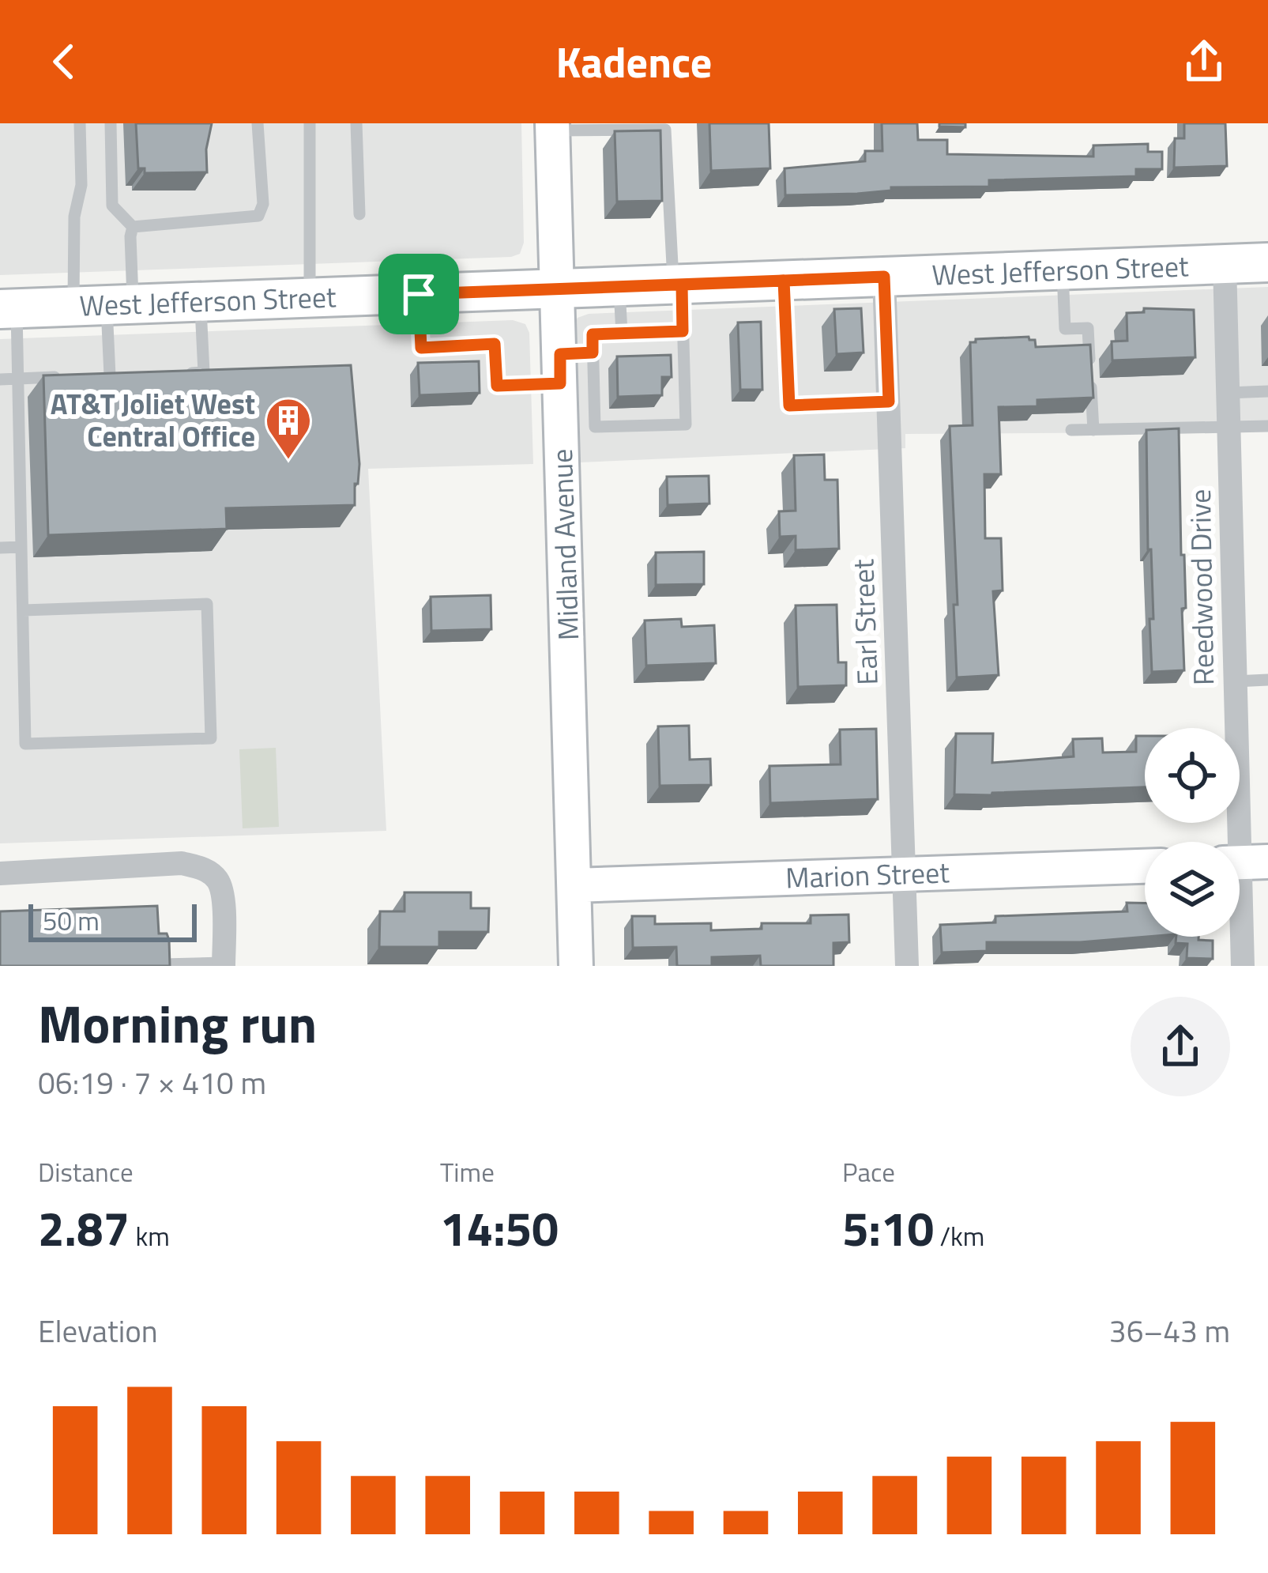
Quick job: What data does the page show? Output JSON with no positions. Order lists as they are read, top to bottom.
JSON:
{
  "streets": {
    "main road": ["West Jefferson Street"],
    "street": [
      "Midland Avenue",
      "Reedwood Drive",
      "Earl Street",
      "Marion Street"
    ]
  },
  "crossings": [
    ["West Jefferson Street", "Midland Avenue"],
    ["West Jefferson Street", "Reedwood Drive"],
    ["West Jefferson Street", "Earl Street"],
    ["Midland Avenue", "Marion Street"],
    ["Earl Street", "Marion Street"]
  ],
  "places": {
    "building": ["AT&T Joliet West Central Office"]
  },
  "scale_bar": "50 m",
  "page": {
    "header": "Kadence",
    "scale": "50 m",
    "heading": ["Morning run", "06:19 · 7 × 410 m"],
    "stats": [
      ["Distance", "2.87 km"],
      ["Time", "14:50"],
      ["Pace", "5:10 /km"]
    ],
    "chart": ["Elevation", "36–43 m"]
  }
}
